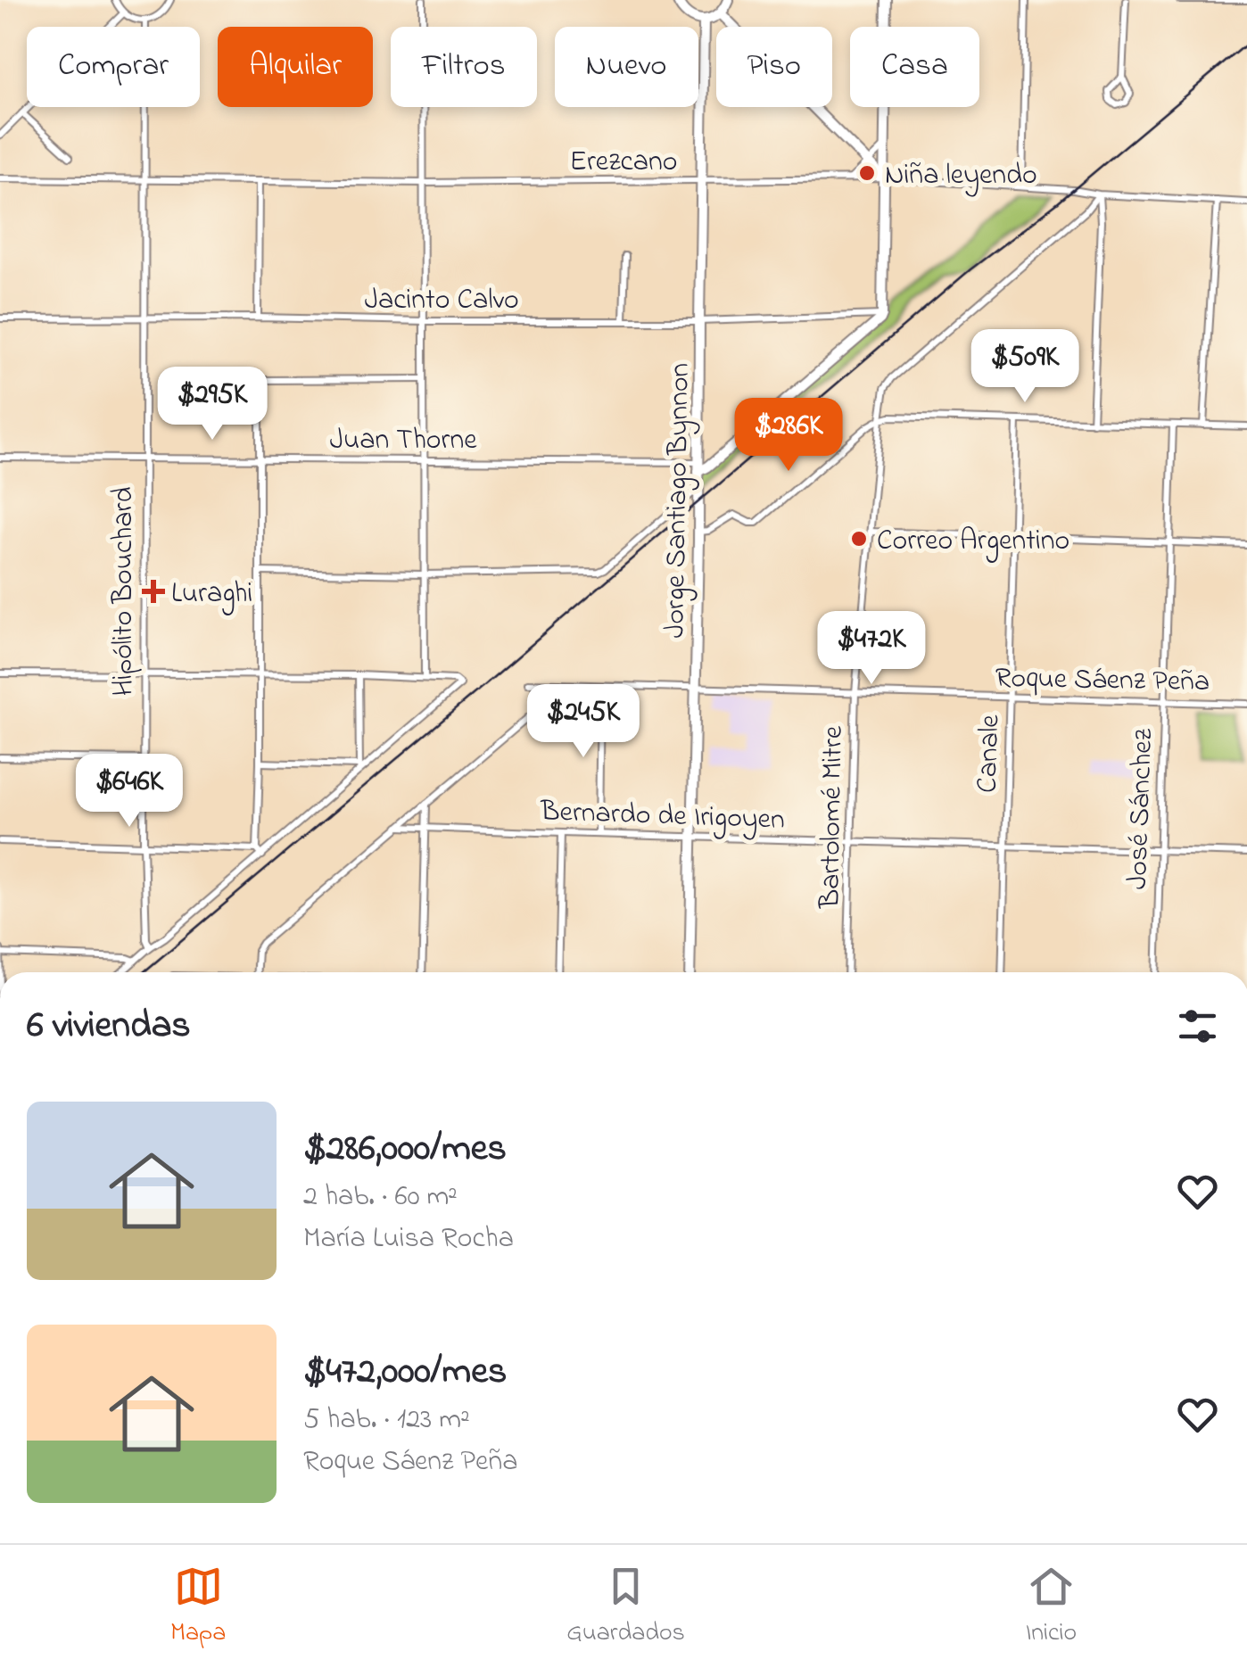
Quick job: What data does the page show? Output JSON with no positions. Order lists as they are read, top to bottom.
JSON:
{
  "streets": {
    "street": [
      "Erezcano",
      "Jacinto Calvo",
      "Juan Thorne",
      "Jorge Santiago Bynnon",
      "Hipólito Bouchard",
      "Roque Sáenz Peña",
      "Canale",
      "José Sánchez",
      "Bernardo de Irigoyen",
      "Bartolomé Mitre"
    ]
  },
  "crossings": [
    ["Erezcano", "Jorge Santiago Bynnon"],
    ["Erezcano", "Hipólito Bouchard"],
    ["Erezcano", "Bartolomé Mitre"],
    ["Jacinto Calvo", "Jorge Santiago Bynnon"],
    ["Jacinto Calvo", "Hipólito Bouchard"],
    ["Juan Thorne", "Jorge Santiago Bynnon"],
    ["Juan Thorne", "Hipólito Bouchard"],
    ["Jorge Santiago Bynnon", "Roque Sáenz Peña"],
    ["Jorge Santiago Bynnon", "Bernardo de Irigoyen"],
    ["Roque Sáenz Peña", "Canale"],
    ["Roque Sáenz Peña", "José Sánchez"],
    ["Roque Sáenz Peña", "Bartolomé Mitre"],
    ["Canale", "Bernardo de Irigoyen"],
    ["José Sánchez", "Bernardo de Irigoyen"],
    ["Bernardo de Irigoyen", "Bartolomé Mitre"]
  ],
  "places": {
    "other": ["Niña leyendo", "Correo Argentino"],
    "health": ["Luraghi"]
  },
  "page": {
    "chip": [
      "Comprar",
      "Alquilar",
      "Filtros",
      "Nuevo",
      "Piso",
      "Casa"
    ],
    "price": [
      "$509K",
      "$295K",
      "$286K",
      "$472K",
      "$245K",
      "$646K"
    ],
    "heading": "6 viviendas",
    "list": [
      {
        "name": "$286,000/mes",
        "note": "2 hab. · 60 m² · María Luisa Rocha"
      },
      {
        "name": "$472,000/mes",
        "note": "5 hab. · 123 m² · Roque Sáenz Peña"
      }
    ],
    "tabs": ["Mapa", "Guardados", "Inicio"]
  }
}
